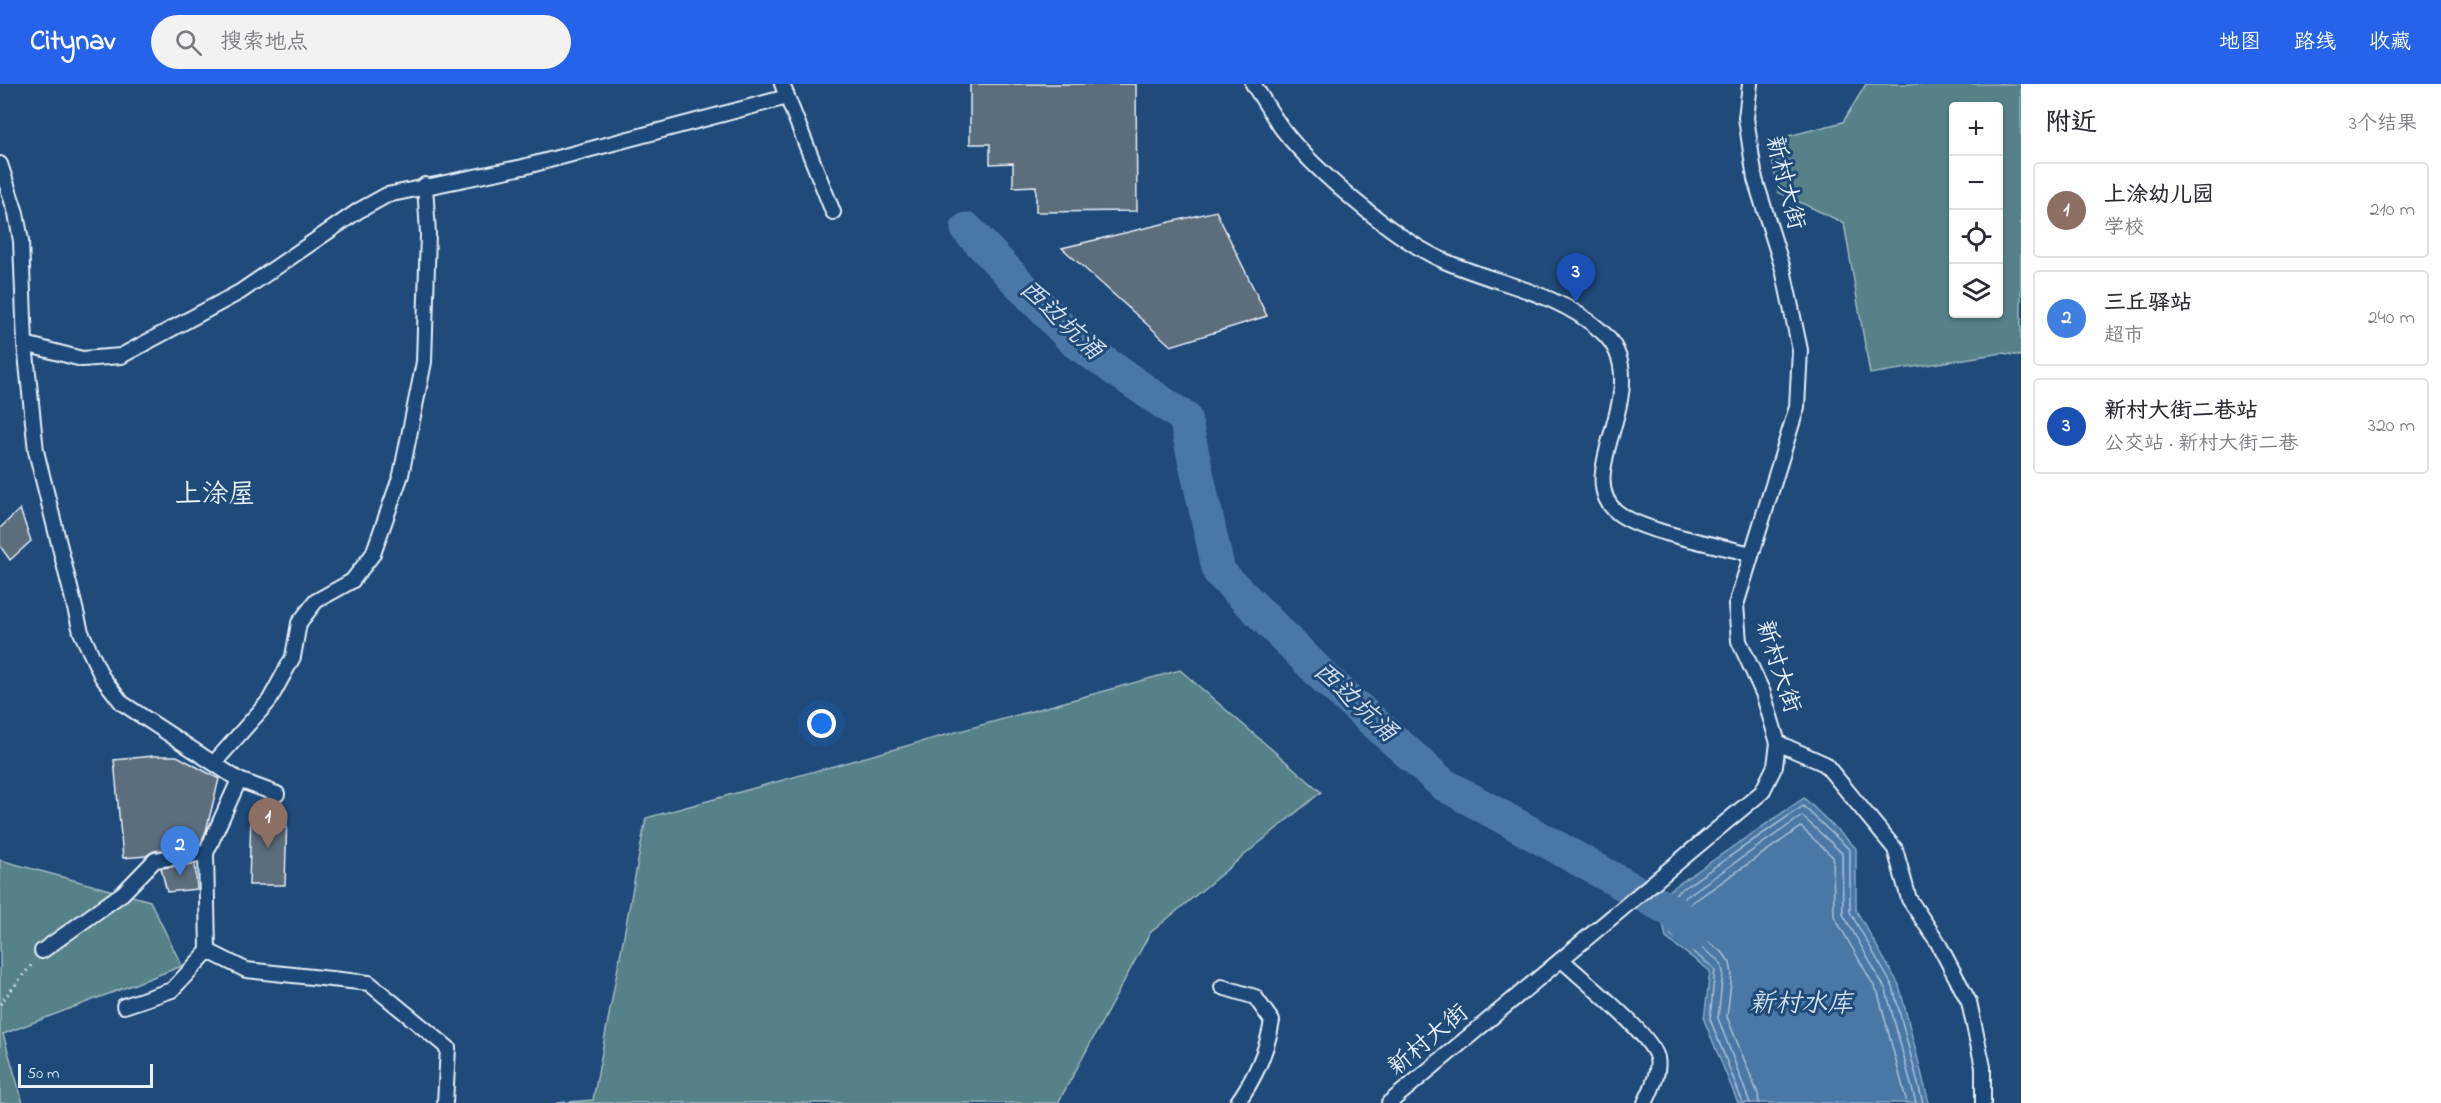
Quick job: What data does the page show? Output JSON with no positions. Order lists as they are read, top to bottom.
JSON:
{
  "streets": {
    "street": ["新村大街"]
  },
  "districts": ["上涂屋"],
  "water": ["西边坑涌", "新村水库"],
  "scale_bar": "50 m",
  "page": {
    "header": "Citynav",
    "search": "搜索地点",
    "nav": ["地图", "路线", "收藏"],
    "heading": ["附近", "3个结果"],
    "map_buttons": ["+", "−"],
    "list": [
      {
        "mark": "1",
        "name": "上涂幼儿园",
        "note": "学校",
        "value": "210 m"
      },
      {
        "mark": "2",
        "name": "三丘驿站",
        "note": "超市",
        "value": "240 m"
      },
      {
        "mark": "3",
        "name": "新村大街二巷站",
        "note": "公交站 · 新村大街二巷",
        "value": "320 m"
      }
    ],
    "pins": ["3", "1", "2"],
    "scale": "50 m"
  }
}
